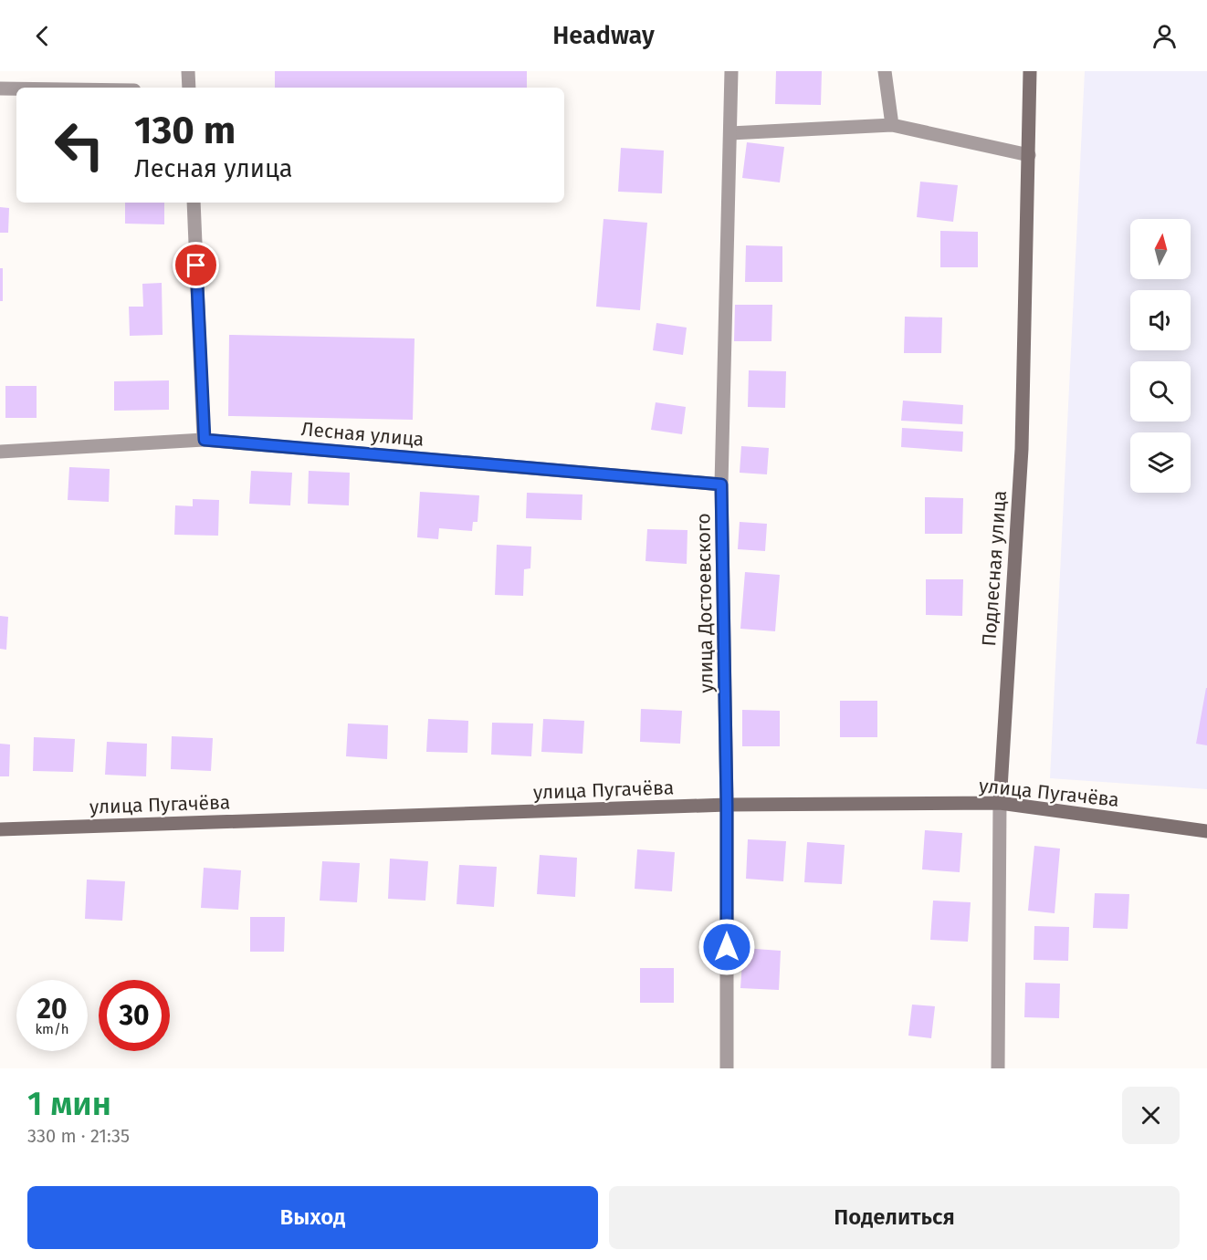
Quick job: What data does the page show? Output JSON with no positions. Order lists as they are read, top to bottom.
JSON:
{
  "streets": {
    "main road": ["Подлесная улица", "улица Пугачёва"],
    "street": ["Лесная улица", "улица Достоевского"]
  },
  "crossings": [
    ["Лесная улица", "улица Достоевского"],
    ["Подлесная улица", "улица Пугачёва"],
    ["улица Достоевского", "улица Пугачёва"]
  ],
  "north": "top",
  "page": {
    "header": "Headway",
    "turn": ["130 m", "Лесная улица"],
    "speed": "20 km/h",
    "limit": "30",
    "heading": ["1 мин", "330 m · 21:35"],
    "buttons": ["Выход", "Поделиться"]
  }
}
